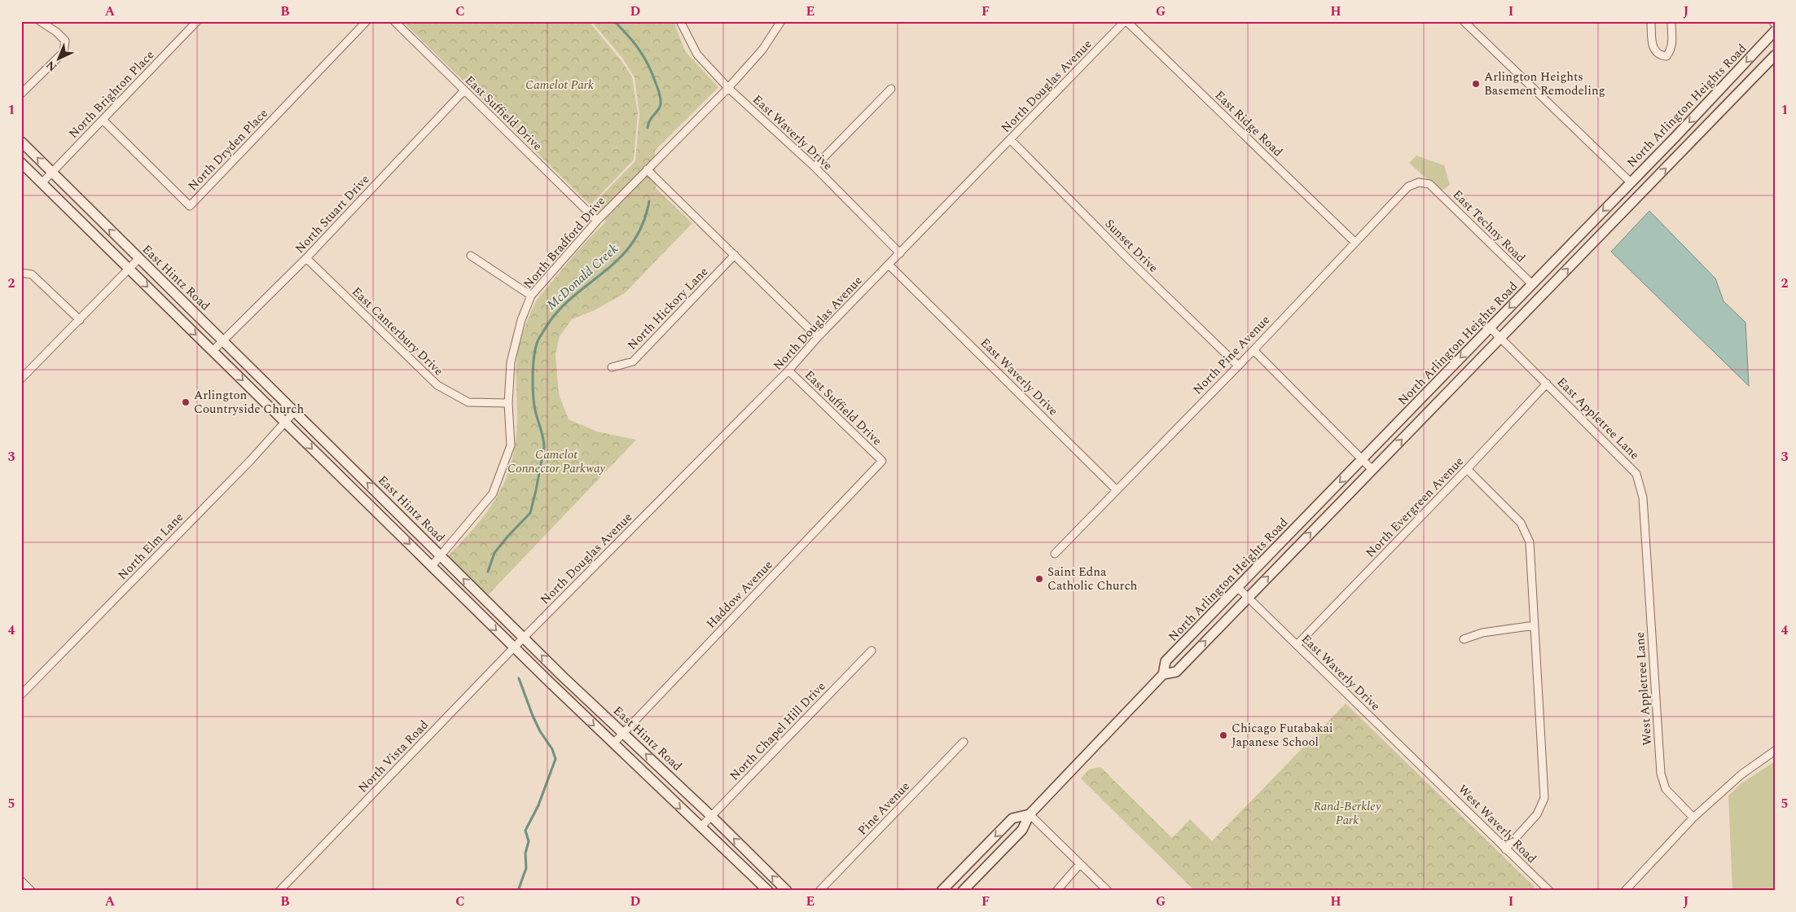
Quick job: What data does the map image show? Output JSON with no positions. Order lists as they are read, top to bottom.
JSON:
{
  "streets": {
    "main road": ["North Arlington Heights Road", "East Hintz Road"],
    "street": [
      "North Douglas Avenue",
      "North Brighton Place",
      "East Suffield Drive",
      "East Ridge Road",
      "East Waverly Drive",
      "North Dryden Place",
      "North Stuart Drive",
      "East Techny Road",
      "North Bradford Drive",
      "Sunset Drive",
      "North Hickory Lane",
      "East Canterbury Drive",
      "North Pine Avenue",
      "East Appletree Lane",
      "North Evergreen Avenue",
      "North Elm Lane",
      "Haddow Avenue",
      "West Appletree Lane",
      "North Chapel Hill Drive",
      "North Vista Road",
      "Pine Avenue",
      "West Waverly Road"
    ]
  },
  "crossings": [
    ["North Douglas Avenue", "East Suffield Drive"],
    ["North Douglas Avenue", "East Ridge Road"],
    ["North Douglas Avenue", "East Waverly Drive"],
    ["North Douglas Avenue", "Sunset Drive"],
    ["North Douglas Avenue", "East Hintz Road"],
    ["North Douglas Avenue", "North Vista Road"],
    ["North Brighton Place", "North Dryden Place"],
    ["North Brighton Place", "East Hintz Road"],
    ["North Arlington Heights Road", "East Waverly Drive"],
    ["North Arlington Heights Road", "East Techny Road"],
    ["North Arlington Heights Road", "East Appletree Lane"],
    ["East Suffield Drive", "North Stuart Drive"],
    ["East Suffield Drive", "North Bradford Drive"],
    ["East Suffield Drive", "Haddow Avenue"],
    ["East Ridge Road", "North Pine Avenue"],
    ["East Waverly Drive", "North Bradford Drive"],
    ["East Waverly Drive", "North Pine Avenue"],
    ["East Waverly Drive", "North Evergreen Avenue"],
    ["East Waverly Drive", "West Waverly Road"],
    ["North Stuart Drive", "East Hintz Road"],
    ["North Stuart Drive", "East Canterbury Drive"],
    ["East Techny Road", "North Pine Avenue"],
    ["North Bradford Drive", "East Hintz Road"],
    ["North Bradford Drive", "East Canterbury Drive"],
    ["Sunset Drive", "North Pine Avenue"],
    ["East Hintz Road", "North Elm Lane"],
    ["East Hintz Road", "Haddow Avenue"],
    ["East Hintz Road", "North Chapel Hill Drive"],
    ["East Hintz Road", "North Vista Road"],
    ["East Appletree Lane", "North Evergreen Avenue"],
    ["East Appletree Lane", "West Appletree Lane"]
  ],
  "water": ["McDonald Creek"],
  "parks": ["Camelot Park", "Camelot Connector Parkway", "Rand-Berkley Park"],
  "places": [
    "Arlington Heights Basement Remodeling",
    "Arlington Countryside Church",
    "Saint Edna Catholic Church",
    "Chicago Futabakai Japanese School"
  ],
  "north": "bottom left",
  "grid": {
    "columns": [
      "A",
      "B",
      "C",
      "D",
      "E",
      "F",
      "G",
      "H",
      "I",
      "J"
    ],
    "rows": [
      "1",
      "2",
      "3",
      "4",
      "5"
    ]
  }
}
